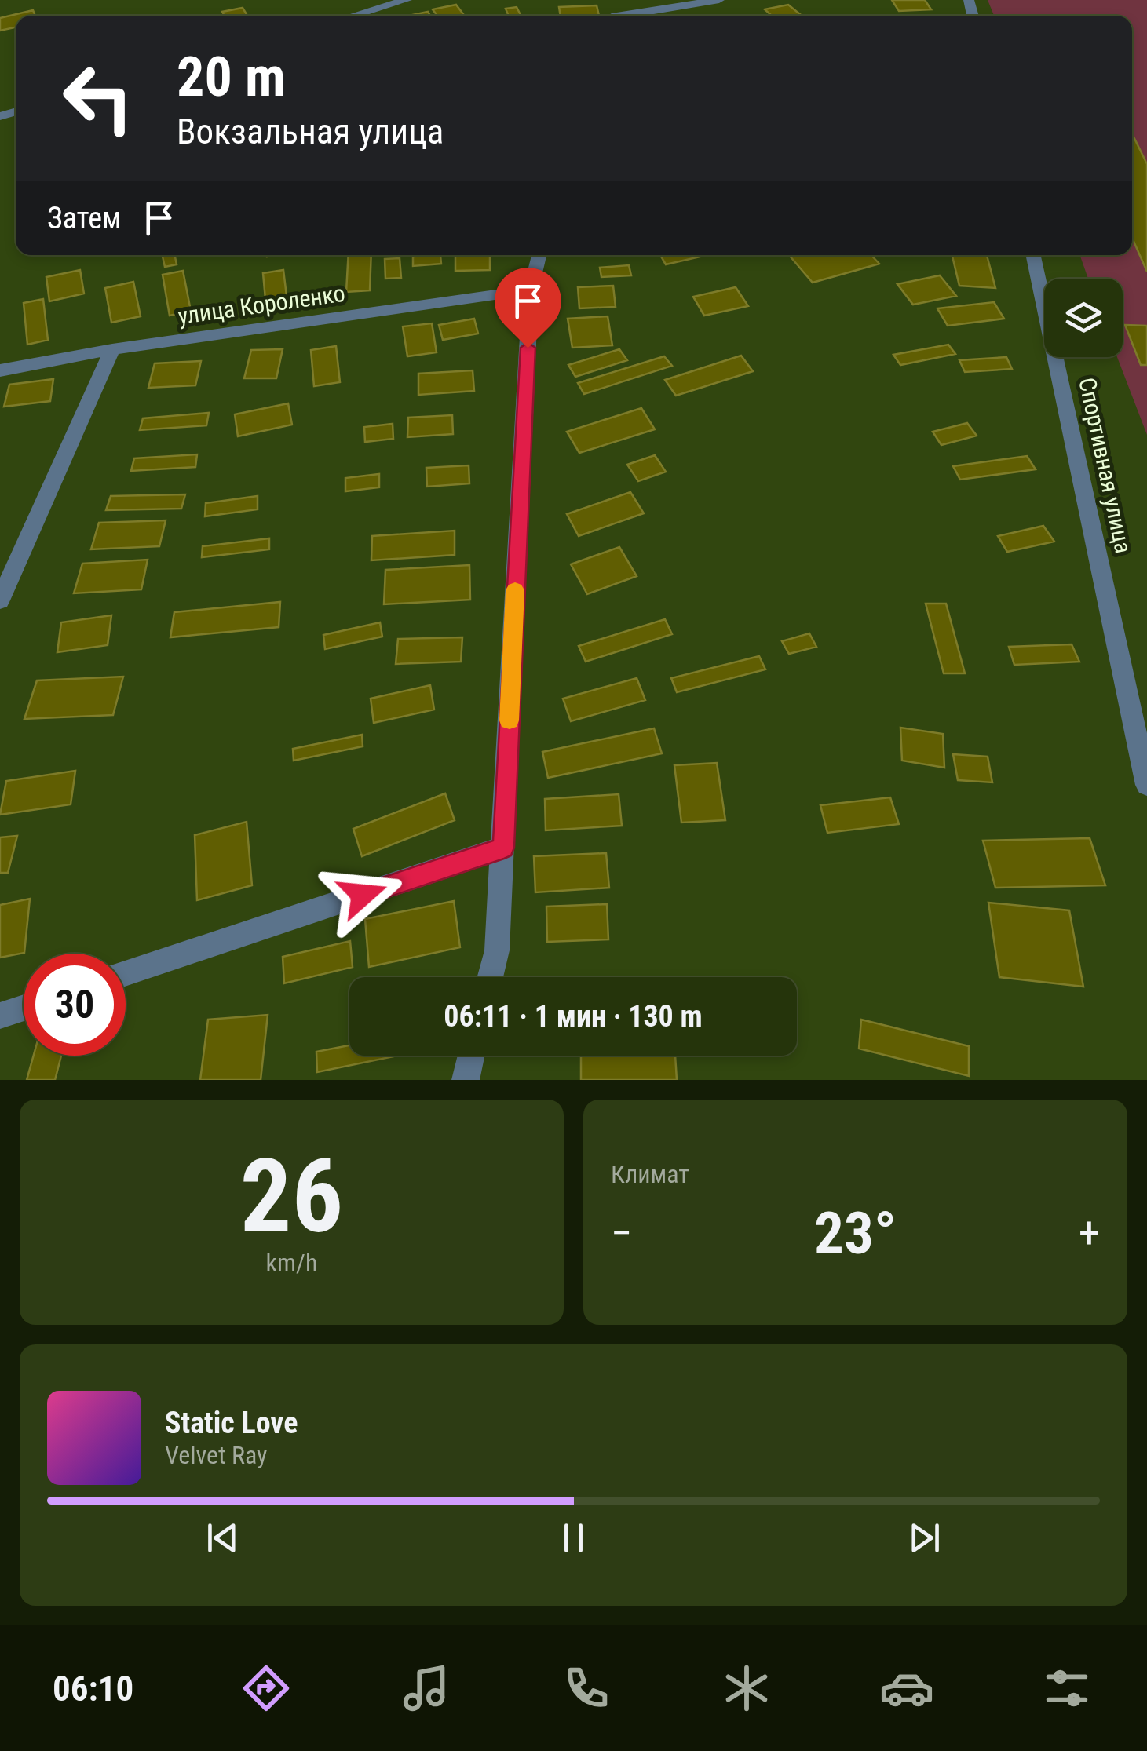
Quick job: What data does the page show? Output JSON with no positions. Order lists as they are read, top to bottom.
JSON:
{
  "streets": {
    "street": ["улица Короленко", "Спортивная улица"]
  },
  "page": {
    "turn": ["20 m", "Вокзальная улица"],
    "then": "Затем",
    "limit": "30",
    "trip": "06:11 · 1 мин · 130 m",
    "tile": [
      ["26", "km/h"],
      "Климат"
    ],
    "heat": ["−", "23°", "+"],
    "song": ["Static Love", "Velvet Ray"],
    "tabs": "06:10"
  }
}
